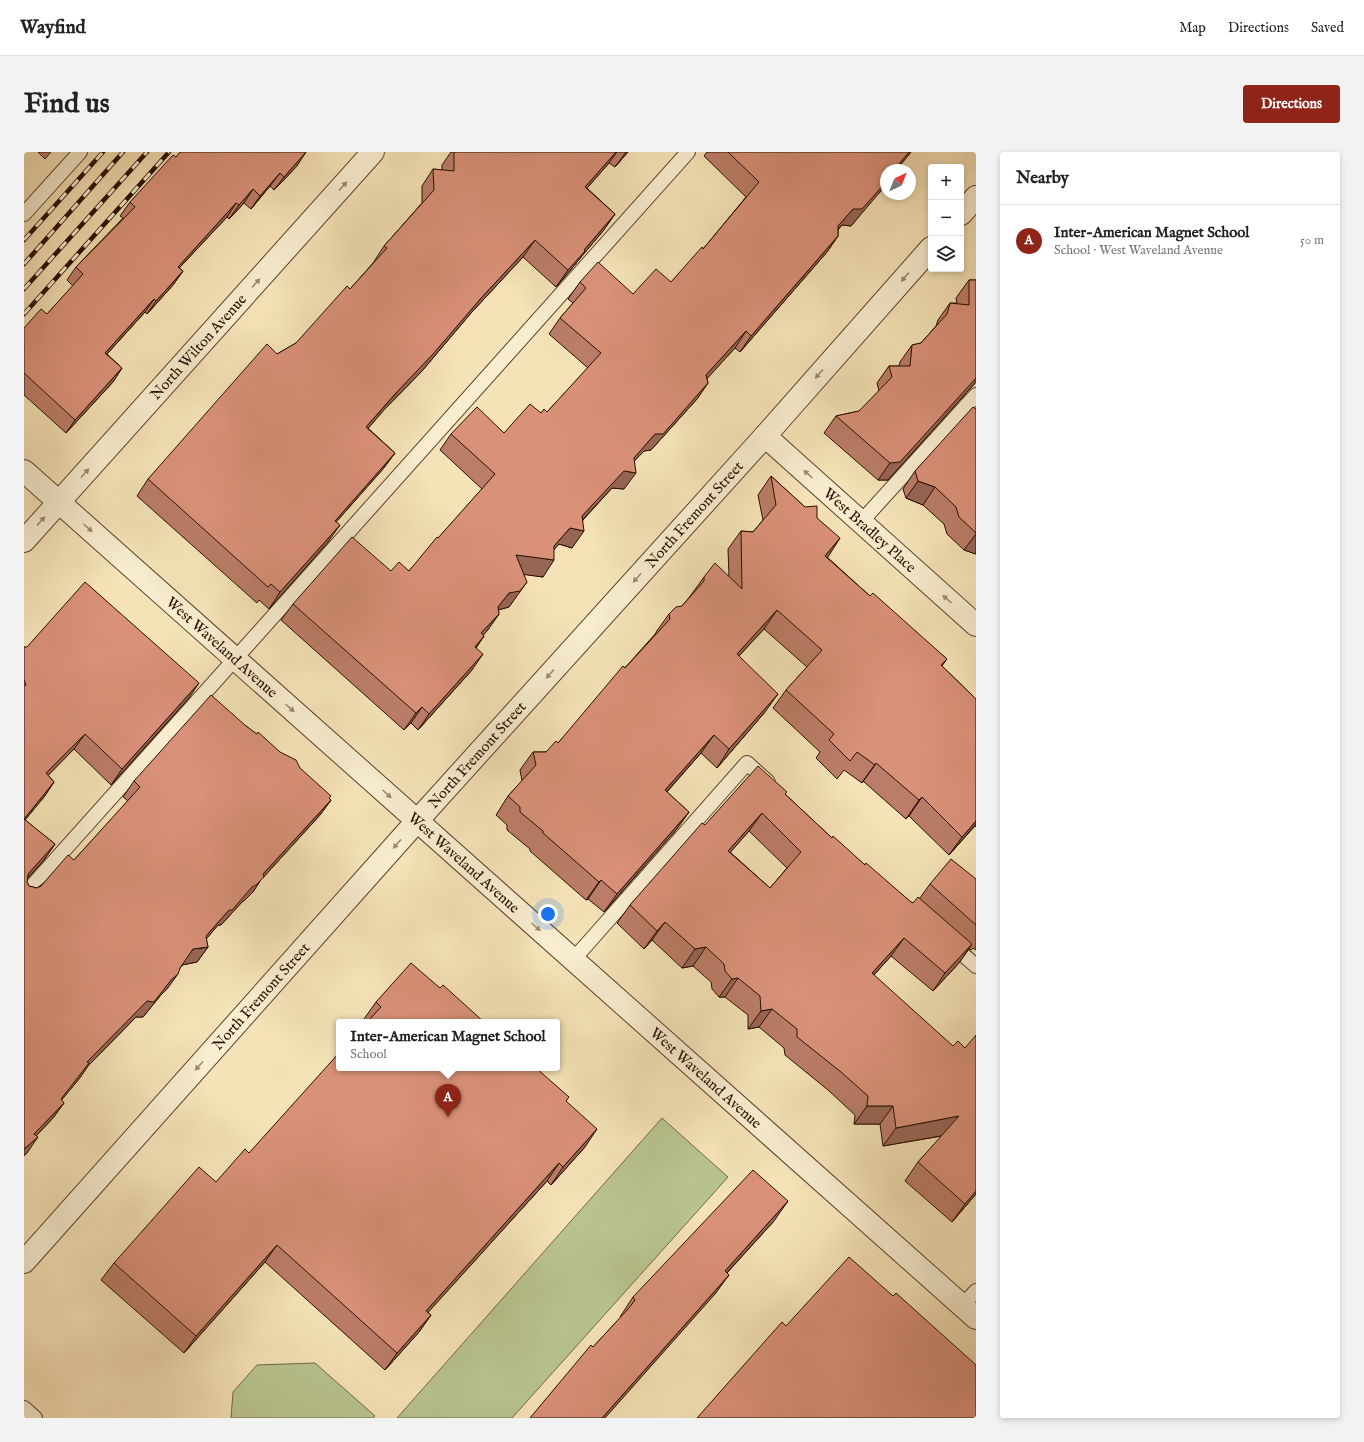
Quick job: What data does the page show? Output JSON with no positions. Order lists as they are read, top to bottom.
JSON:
{
  "streets": {
    "street": [
      "North Wilton Avenue",
      "North Fremont Street",
      "West Bradley Place",
      "West Waveland Avenue"
    ]
  },
  "crossings": [
    ["North Wilton Avenue", "West Waveland Avenue"],
    ["North Fremont Street", "West Bradley Place"],
    ["North Fremont Street", "West Waveland Avenue"]
  ],
  "one_way": [
    "North Wilton Avenue",
    "North Fremont Street",
    "West Bradley Place",
    "West Waveland Avenue"
  ],
  "north": "top right",
  "page": {
    "header": "Wayfind",
    "nav": ["Map", "Directions", "Saved"],
    "buttons": "Directions",
    "title": "Find us",
    "heading": "Nearby",
    "map_buttons": ["+", "−"],
    "list": [
      {
        "mark": "A",
        "name": "Inter-American Magnet School",
        "note": "School · West Waveland Avenue",
        "value": "50 m"
      }
    ],
    "popup": ["Inter-American Magnet School", "School"],
    "pins": "A"
  }
}
